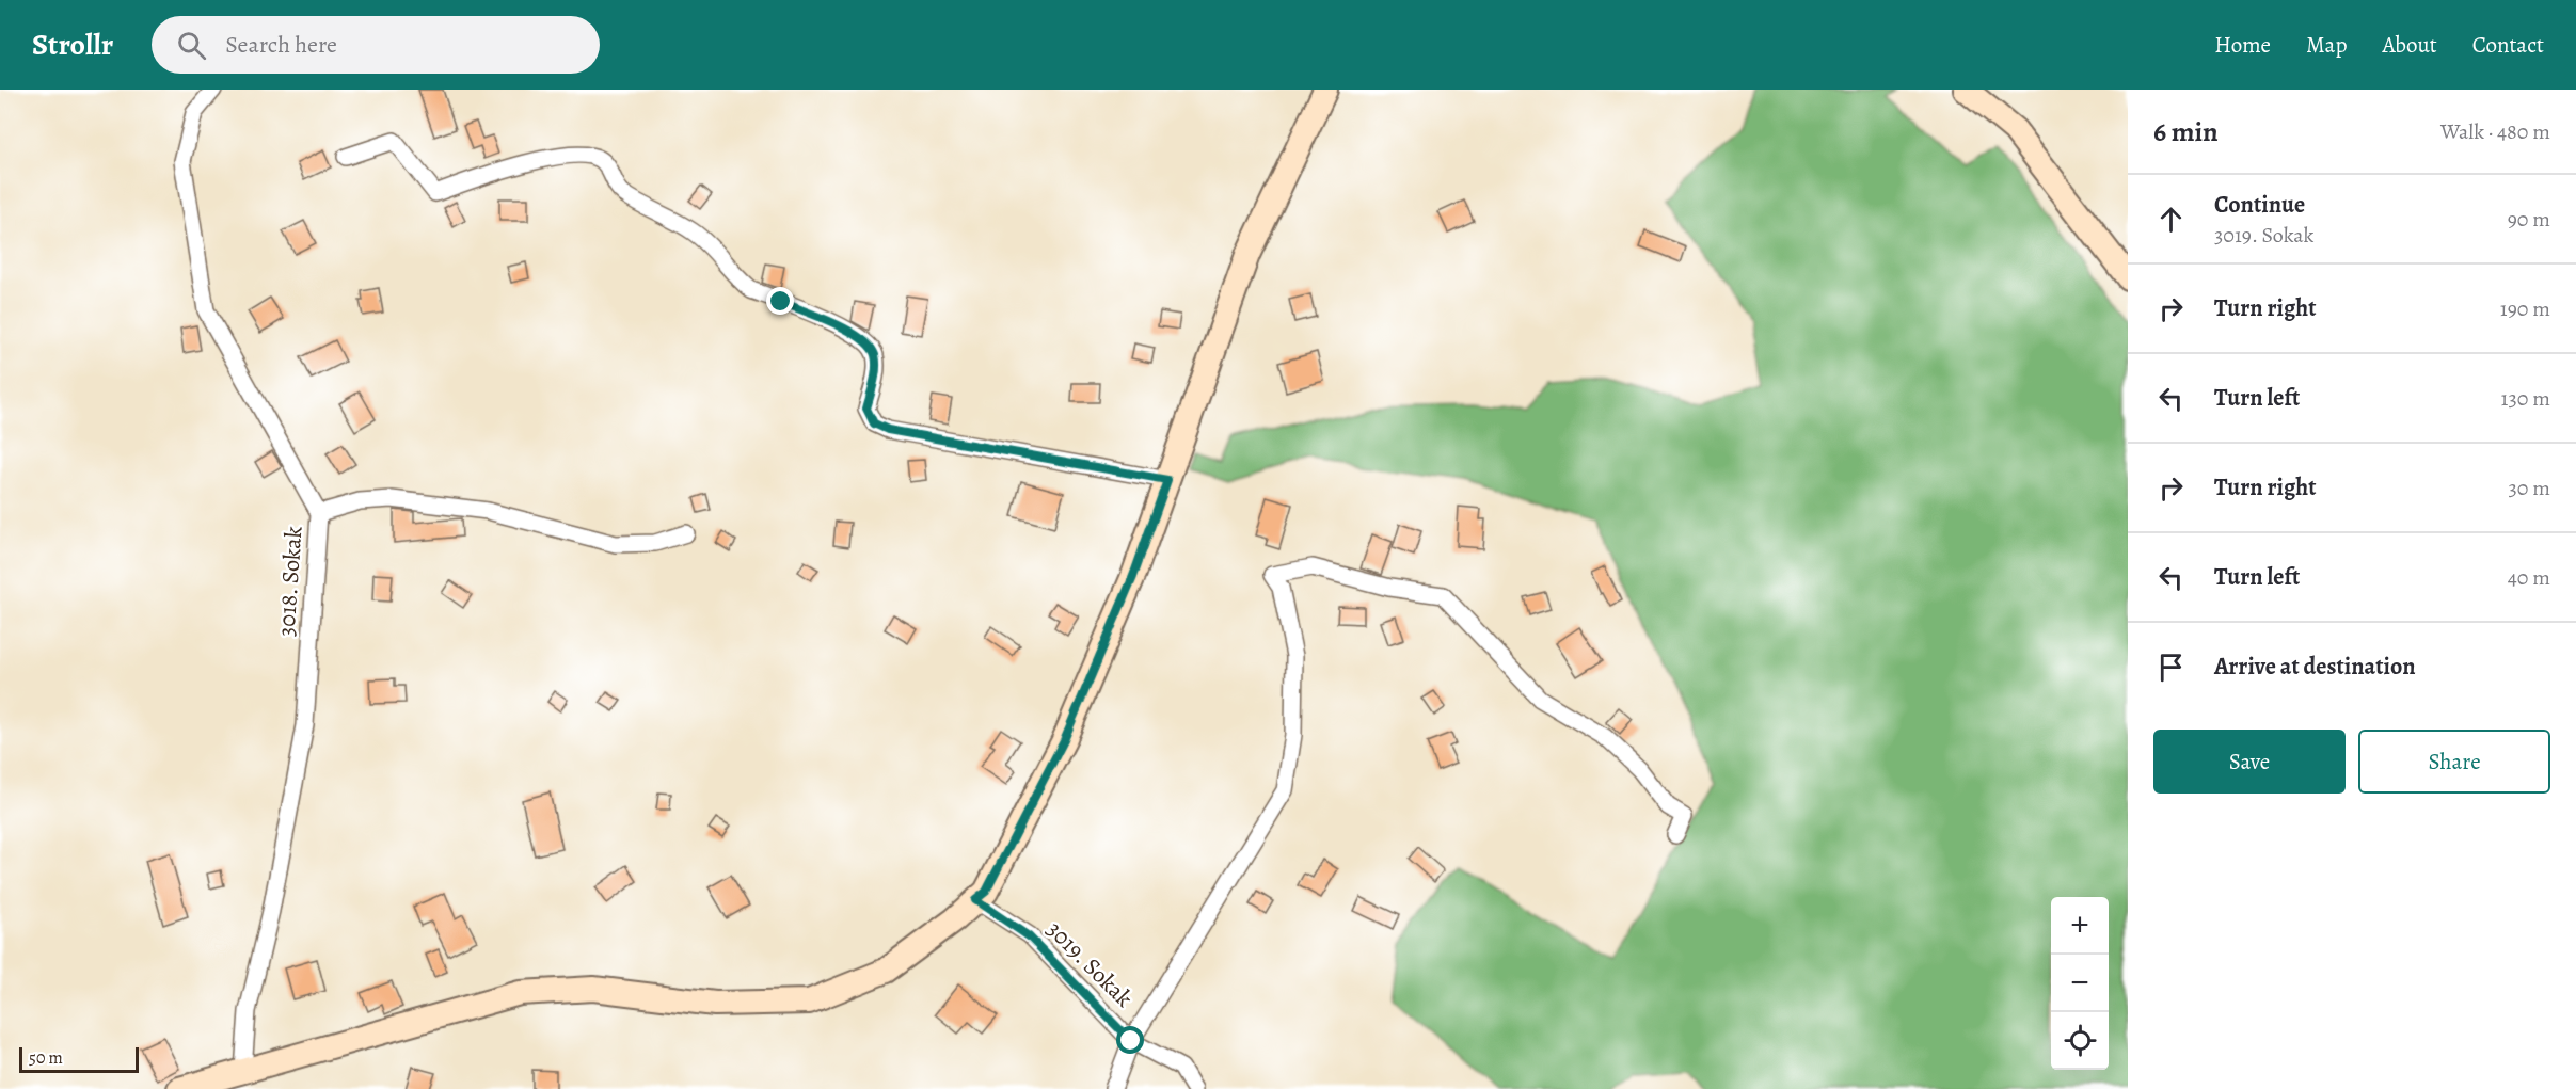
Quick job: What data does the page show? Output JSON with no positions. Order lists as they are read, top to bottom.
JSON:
{
  "streets": {
    "street": ["3018. Sokak", "3019. Sokak"]
  },
  "scale_bar": "50 m",
  "page": {
    "header": "Strollr",
    "search": "Search here",
    "nav": [
      "Home",
      "Map",
      "About",
      "Contact"
    ],
    "heading": ["6 min", "Walk · 480 m"],
    "list": [
      ["Continue", "3019. Sokak", "90 m"],
      ["Turn right", "190 m"],
      ["Turn left", "130 m"],
      ["Turn right", "30 m"],
      ["Turn left", "40 m"],
      "Arrive at destination"
    ],
    "buttons": ["Save", "Share"],
    "map_buttons": ["+", "−"],
    "scale": "50 m"
  }
}
